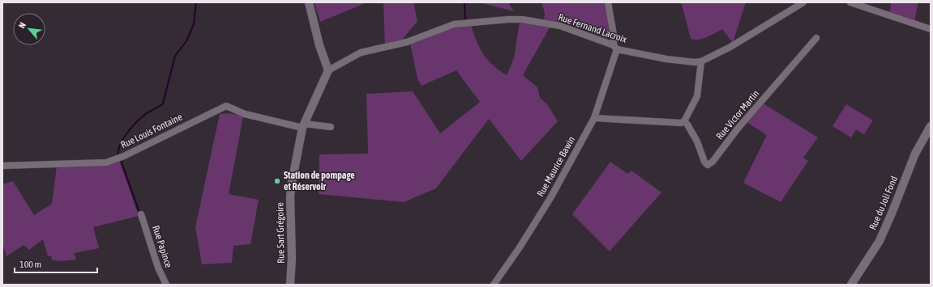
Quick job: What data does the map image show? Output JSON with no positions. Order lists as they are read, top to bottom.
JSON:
{
  "streets": {
    "street": [
      "Rue Fernand Lacroix",
      "Rue Victor Martin",
      "Rue Louis Fontaine",
      "Rue Maurice Bawin",
      "Rue du Joli Fond",
      "Rue Sart Grégoire",
      "Rue Papince"
    ]
  },
  "crossings": [
    ["Rue Fernand Lacroix", "Rue Maurice Bawin"],
    ["Rue Fernand Lacroix", "Rue Sart Grégoire"],
    ["Rue Louis Fontaine", "Rue Sart Grégoire"]
  ],
  "places": ["Station de pompage et Réservoir"],
  "scale_bar": "100 m",
  "north": "top left"
}
